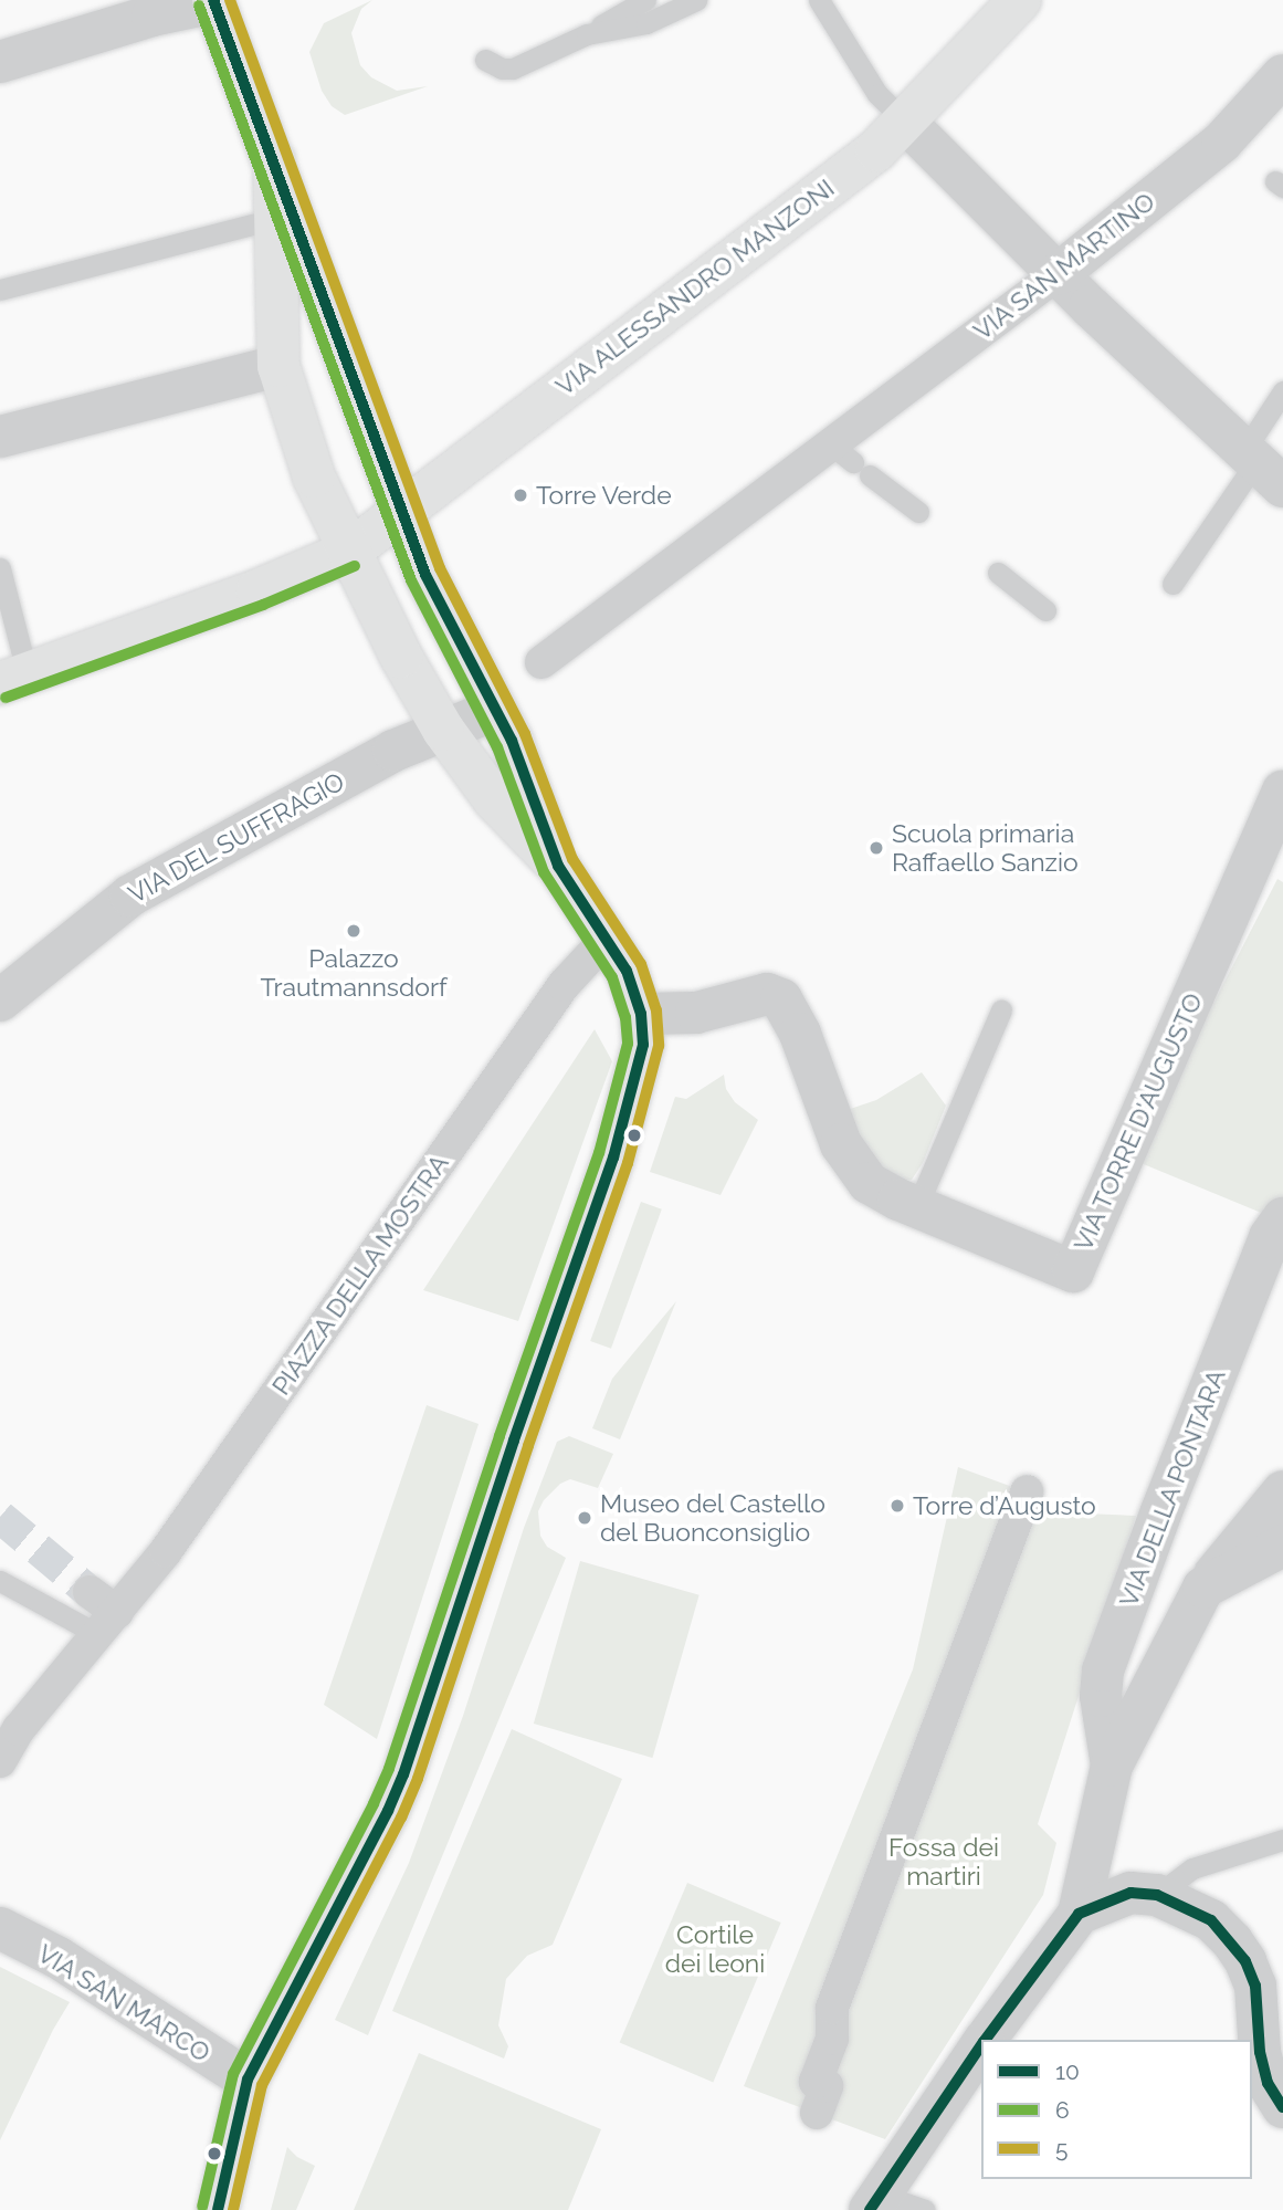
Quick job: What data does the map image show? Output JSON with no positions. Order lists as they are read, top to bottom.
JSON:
{
  "streets": {
    "main road": ["VIA ALESSANDRO MANZONI"],
    "street": [
      "VIA SAN MARTINO",
      "VIA DEL SUFFRAGIO",
      "VIA TORRE D'AUGUSTO",
      "PIAZZA DELLA MOSTRA",
      "VIA DELLA PONTARA",
      "VIA SAN MARCO"
    ]
  },
  "parks": ["Fossa dei martiri", "Cortile dei leoni"],
  "places": [
    "Torre Verde",
    "Scuola primaria Raffaello Sanzio",
    "Palazzo Trautmannsdorf",
    "Torre d’Augusto",
    "Museo del Castello del Buonconsiglio"
  ],
  "lines": ["transit line 10", "transit line 5", "transit line 6"],
  "legend": ["10", "6", "5"]
}
